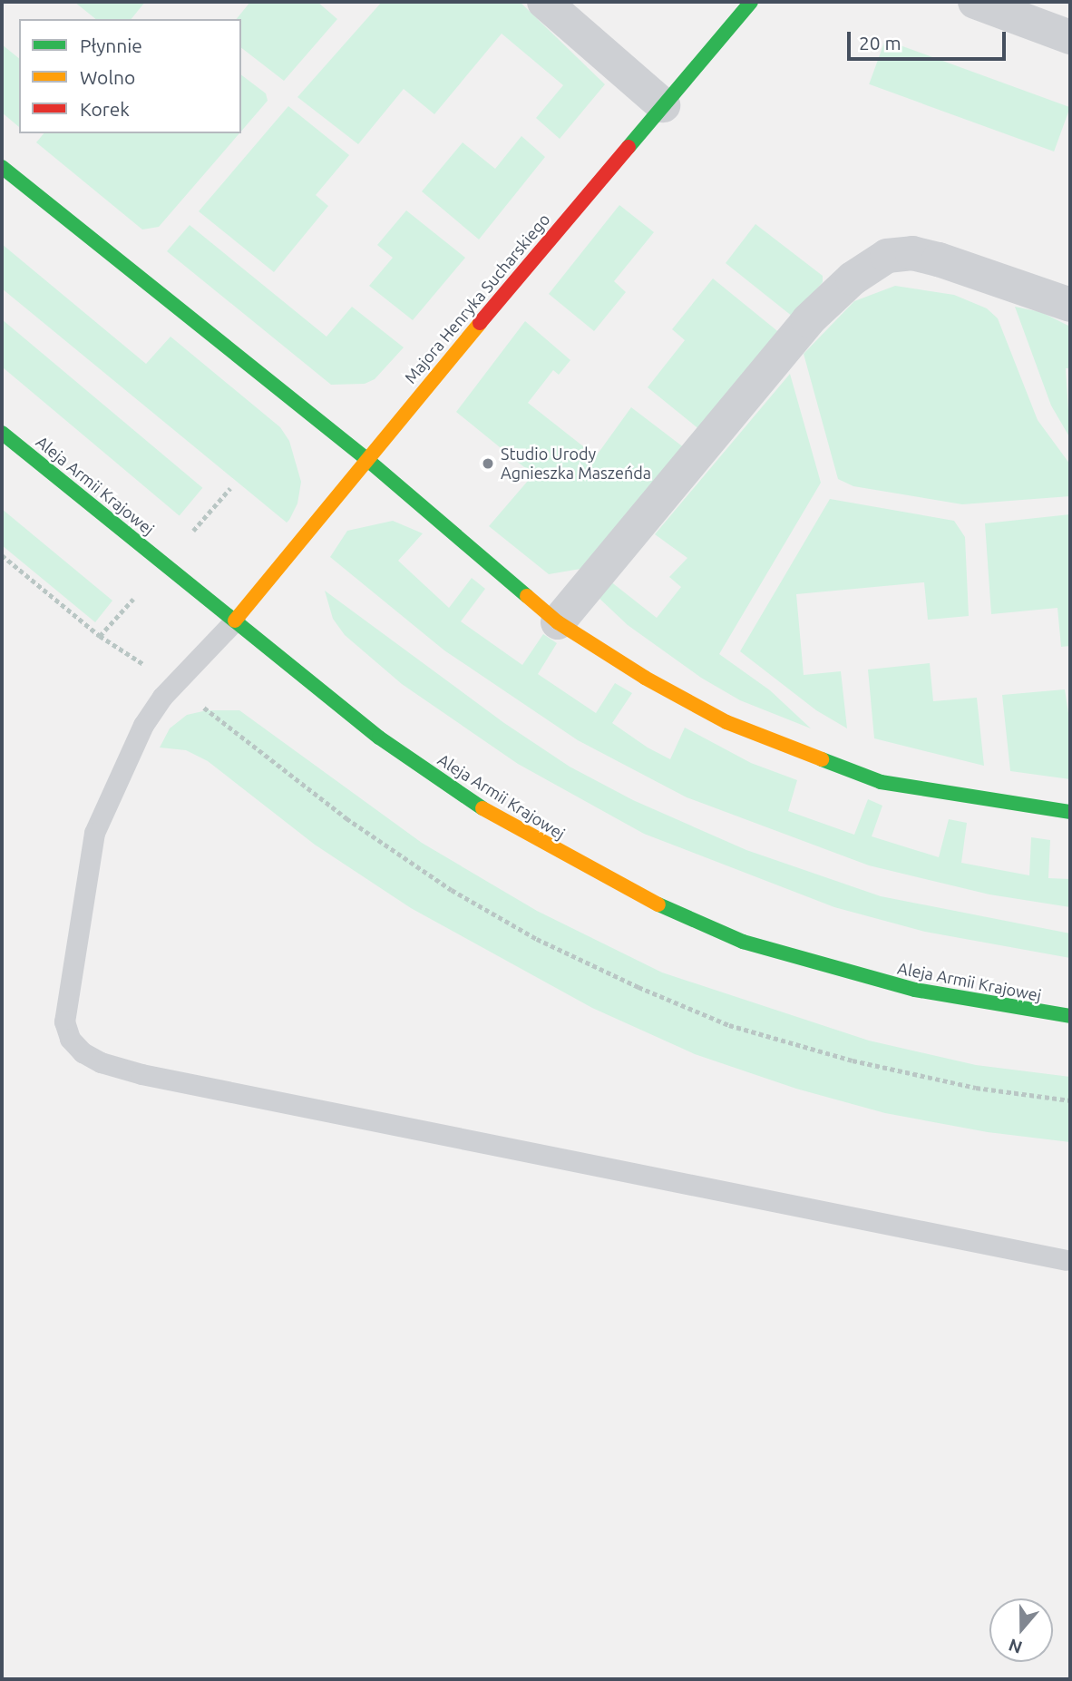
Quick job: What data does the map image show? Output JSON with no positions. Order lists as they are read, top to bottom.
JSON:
{
  "streets": {
    "street": ["Majora Henryka Sucharskiego", "Aleja Armii Krajowej"]
  },
  "crossings": [
    ["Majora Henryka Sucharskiego", "Aleja Armii Krajowej"]
  ],
  "places": ["Studio Urody Agnieszka Maszeńda"],
  "legend": ["Płynnie", "Wolno", "Korek"],
  "scale_bar": "20 m",
  "north": "bottom"
}
